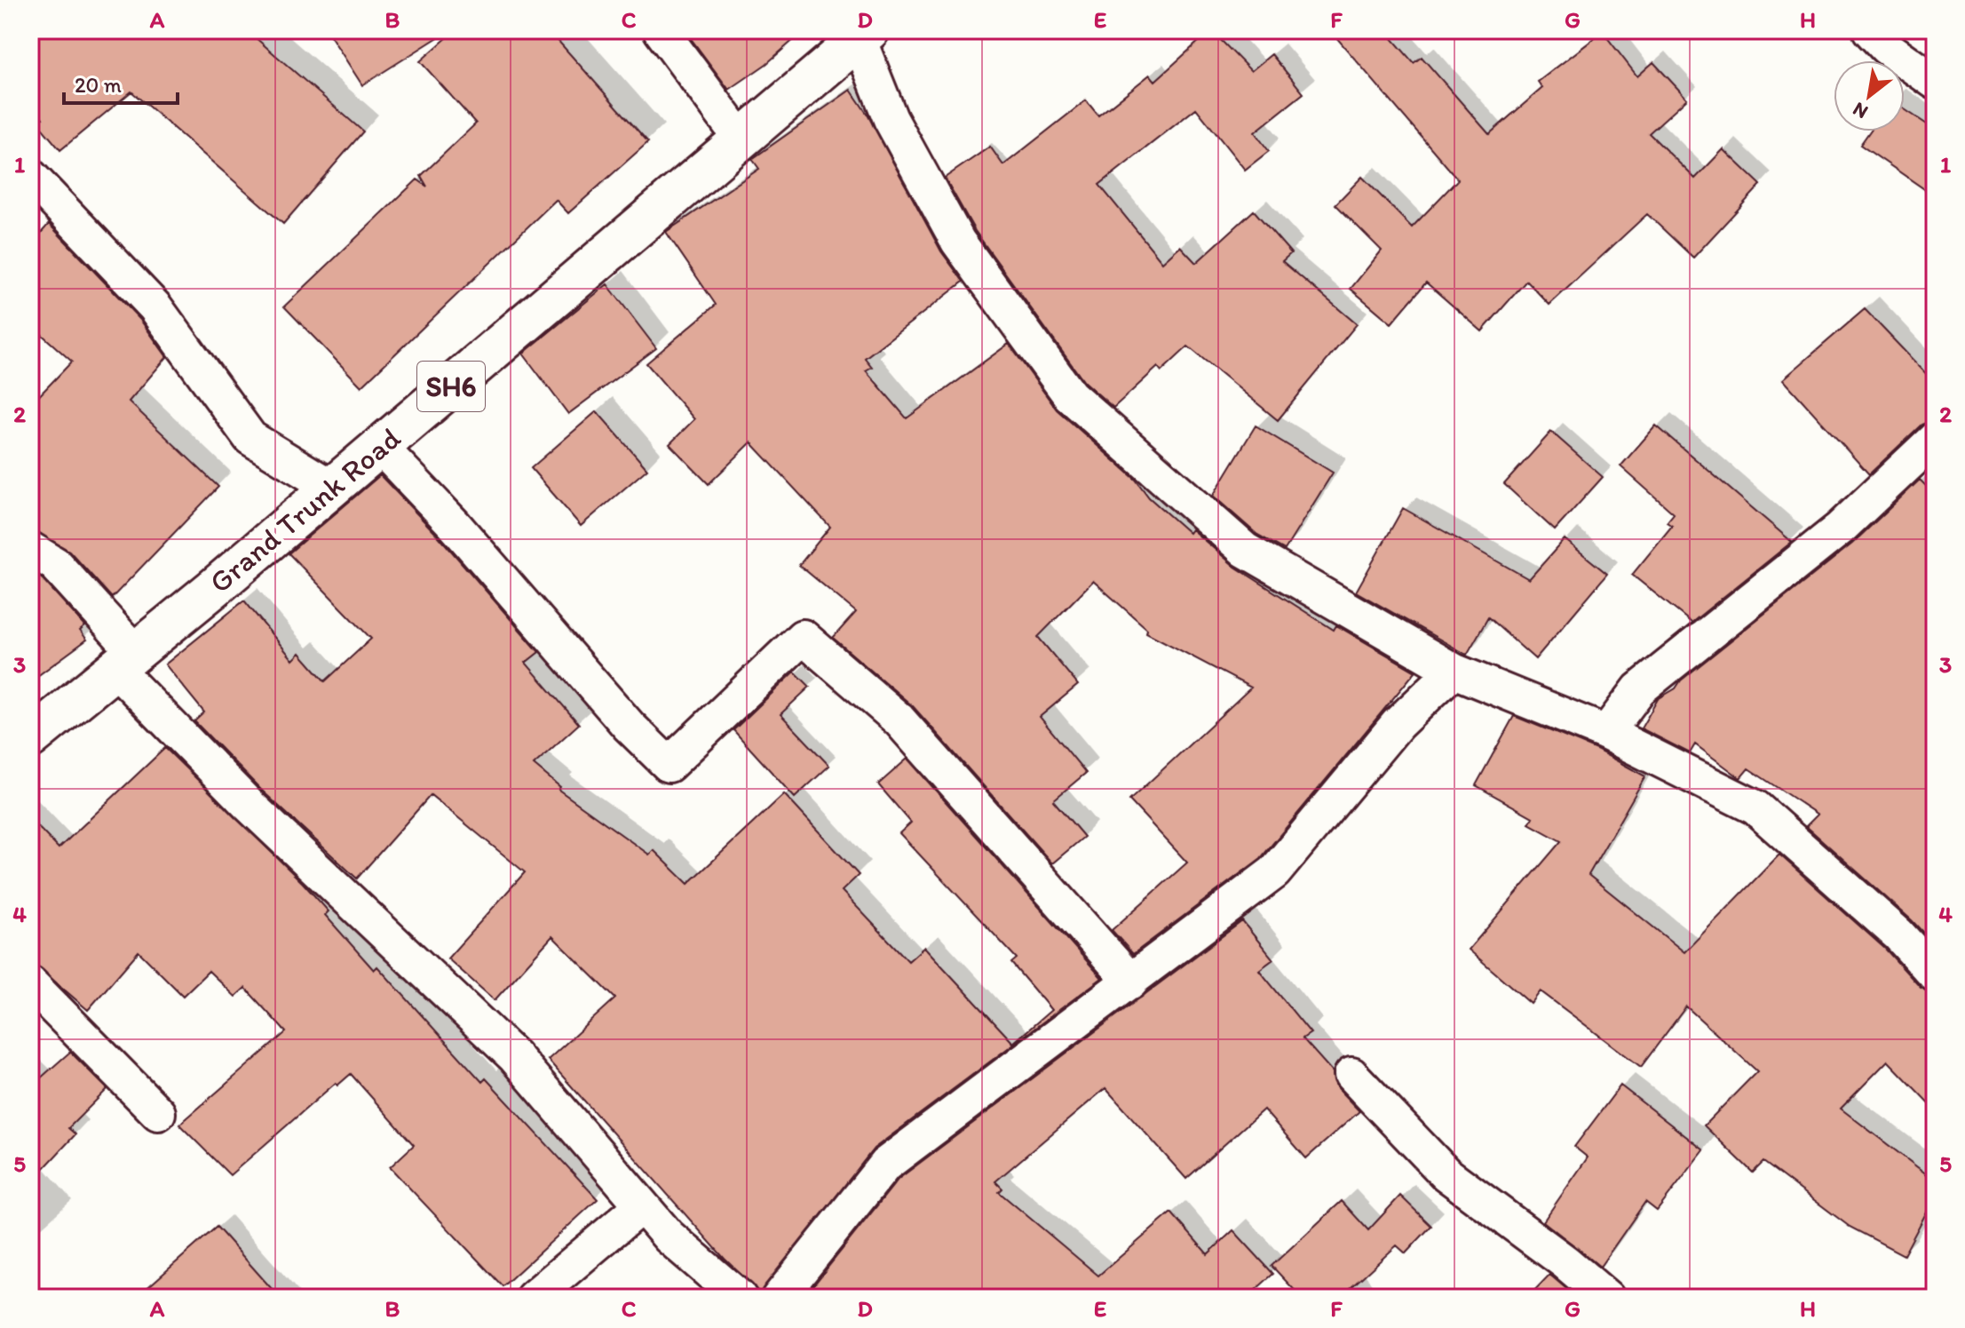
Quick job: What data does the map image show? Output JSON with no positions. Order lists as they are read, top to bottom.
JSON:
{
  "streets": {
    "main road": ["SH6", "Grand Trunk Road"]
  },
  "scale_bar": "20 m",
  "north": "bottom left",
  "grid": {
    "columns": [
      "A",
      "B",
      "C",
      "D",
      "E",
      "F",
      "G",
      "H"
    ],
    "rows": [
      "1",
      "2",
      "3",
      "4",
      "5"
    ]
  }
}
